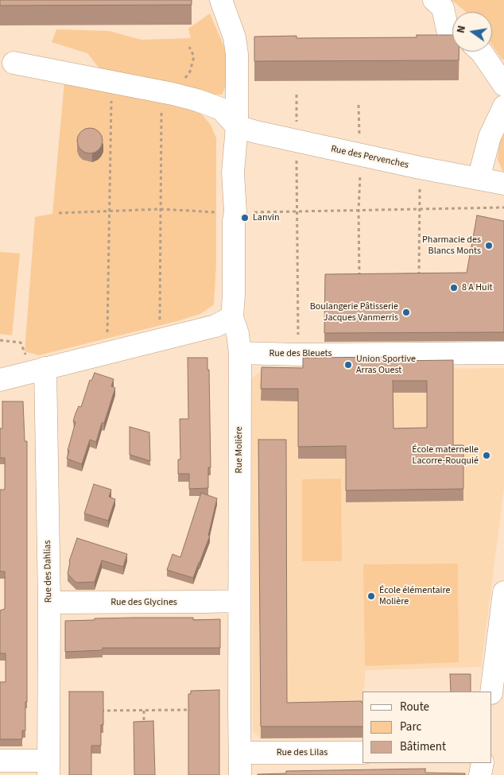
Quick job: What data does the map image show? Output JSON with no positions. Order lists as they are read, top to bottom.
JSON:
{
  "streets": {
    "street": [
      "Rue des Pervenches",
      "Rue des Bleuets",
      "Rue Molière",
      "Rue des Dahlias",
      "Rue des Glycines",
      "Rue des Lilas"
    ]
  },
  "crossings": [
    ["Rue des Pervenches", "Rue Molière"],
    ["Rue des Bleuets", "Rue Molière"],
    ["Rue Molière", "Rue des Glycines"],
    ["Rue Molière", "Rue des Lilas"],
    ["Rue des Dahlias", "Rue des Glycines"]
  ],
  "places": [
    "Lanvin",
    "Pharmacie des Blancs Monts",
    "8 A Huit",
    "Boulangerie Pâtisserie Jacques Vanmerris",
    "Union Sportive Arras Ouest",
    "École maternelle Lacorre-Rouquié",
    "École élémentaire Molière"
  ],
  "legend": ["Route", "Parc", "Bâtiment"],
  "north": "left"
}
